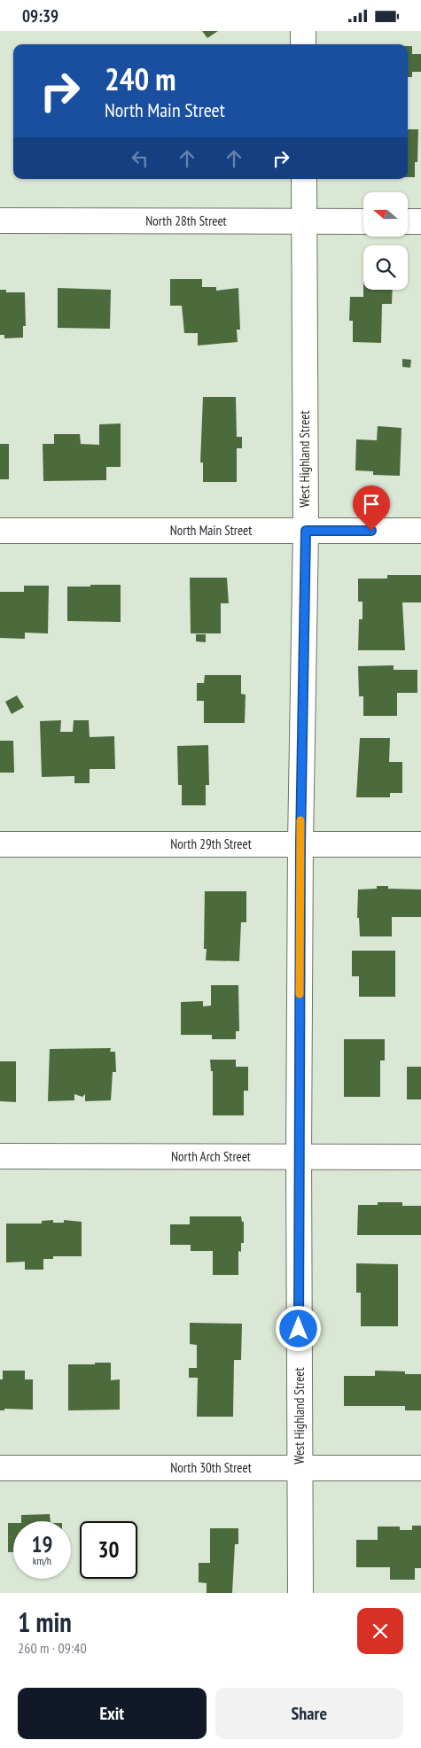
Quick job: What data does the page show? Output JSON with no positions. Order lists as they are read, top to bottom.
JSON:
{
  "streets": {
    "street": [
      "North 28th Street",
      "West Highland Street",
      "North Main Street",
      "North 29th Street",
      "North Arch Street",
      "North 30th Street"
    ]
  },
  "crossings": [
    ["North 28th Street", "West Highland Street"],
    ["West Highland Street", "North Main Street"],
    ["West Highland Street", "North 29th Street"],
    ["West Highland Street", "North Arch Street"],
    ["West Highland Street", "North 30th Street"]
  ],
  "north": "left",
  "page": {
    "status": "09:39",
    "turn": ["240 m", "North Main Street"],
    "speed": "19 km/h",
    "limit": "30",
    "heading": ["1 min", "260 m · 09:40"],
    "buttons": ["Exit", "Share"]
  }
}
